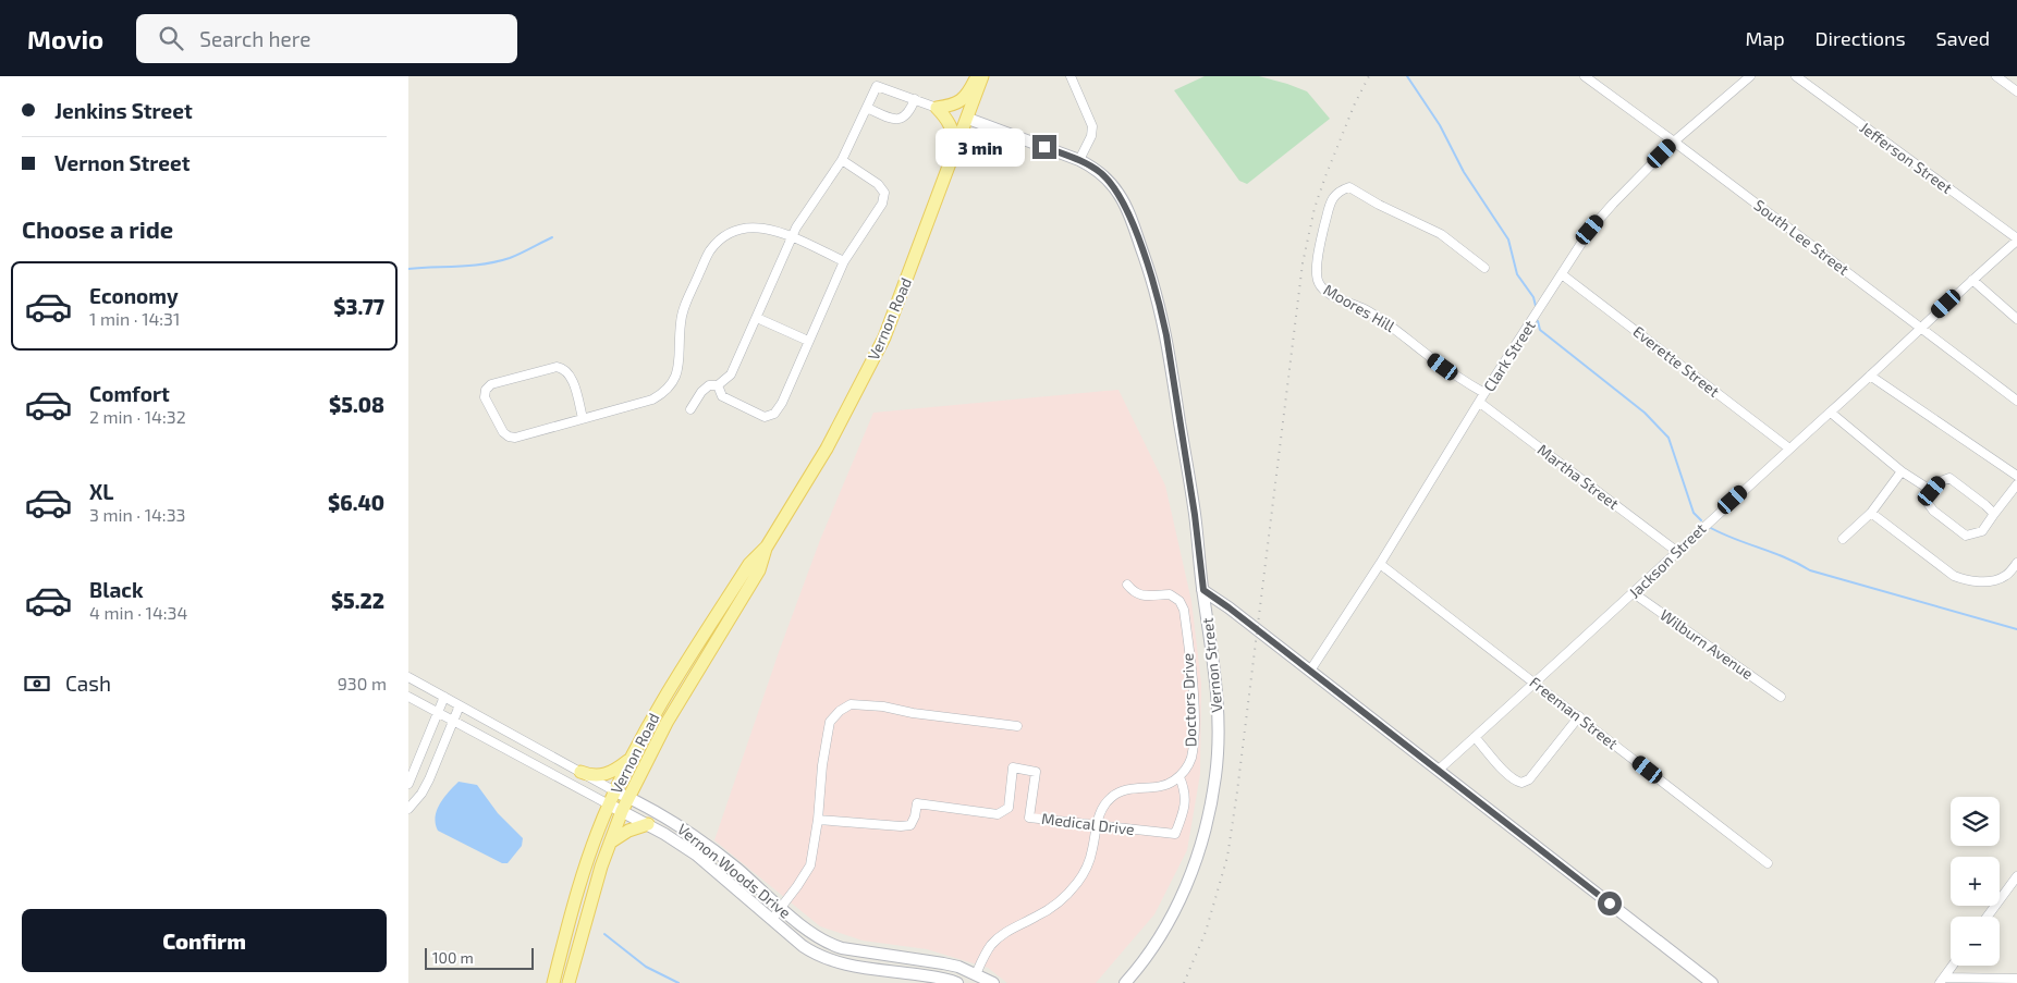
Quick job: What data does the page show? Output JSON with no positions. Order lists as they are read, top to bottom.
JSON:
{
  "streets": {
    "main road": ["Vernon Road"],
    "street": [
      "Jefferson Street",
      "South Lee Street",
      "Moores Hill",
      "Clark Street",
      "Everette Street",
      "Martha Street",
      "Jackson Street",
      "Wilburn Avenue",
      "Vernon Street",
      "Doctors Drive",
      "Freeman Street",
      "Medical Drive",
      "Vernon Woods Drive"
    ]
  },
  "crossings": [
    ["Jefferson Street", "Jackson Street"],
    ["South Lee Street", "Clark Street"],
    ["South Lee Street", "Jackson Street"],
    ["Moores Hill", "Clark Street"],
    ["Vernon Road", "Vernon Street"],
    ["Vernon Road", "Vernon Woods Drive"],
    ["Clark Street", "Everette Street"],
    ["Clark Street", "Martha Street"],
    ["Clark Street", "Freeman Street"],
    ["Everette Street", "Jackson Street"],
    ["Martha Street", "Jackson Street"],
    ["Jackson Street", "Wilburn Avenue"],
    ["Jackson Street", "Freeman Street"],
    ["Doctors Drive", "Medical Drive"]
  ],
  "scale_bar": "100 m",
  "page": {
    "header": "Movio",
    "search": "Search here",
    "nav": ["Map", "Directions", "Saved"],
    "banner": ["Jenkins Street", "Vernon Street"],
    "bubble": "3 min",
    "heading": "Choose a ride",
    "list": [
      {
        "name": "Economy",
        "note": "1 min · 14:31",
        "value": "$3.77"
      },
      {
        "name": "Comfort",
        "note": "2 min · 14:32",
        "value": "$5.08"
      },
      {
        "name": "XL",
        "note": "3 min · 14:33",
        "value": "$6.40"
      },
      {
        "name": "Black",
        "note": "4 min · 14:34",
        "value": "$5.22"
      }
    ],
    "pay": ["Cash", "930 m"],
    "map_buttons": ["+", "−"],
    "buttons": "Confirm",
    "scale": "100 m"
  }
}
